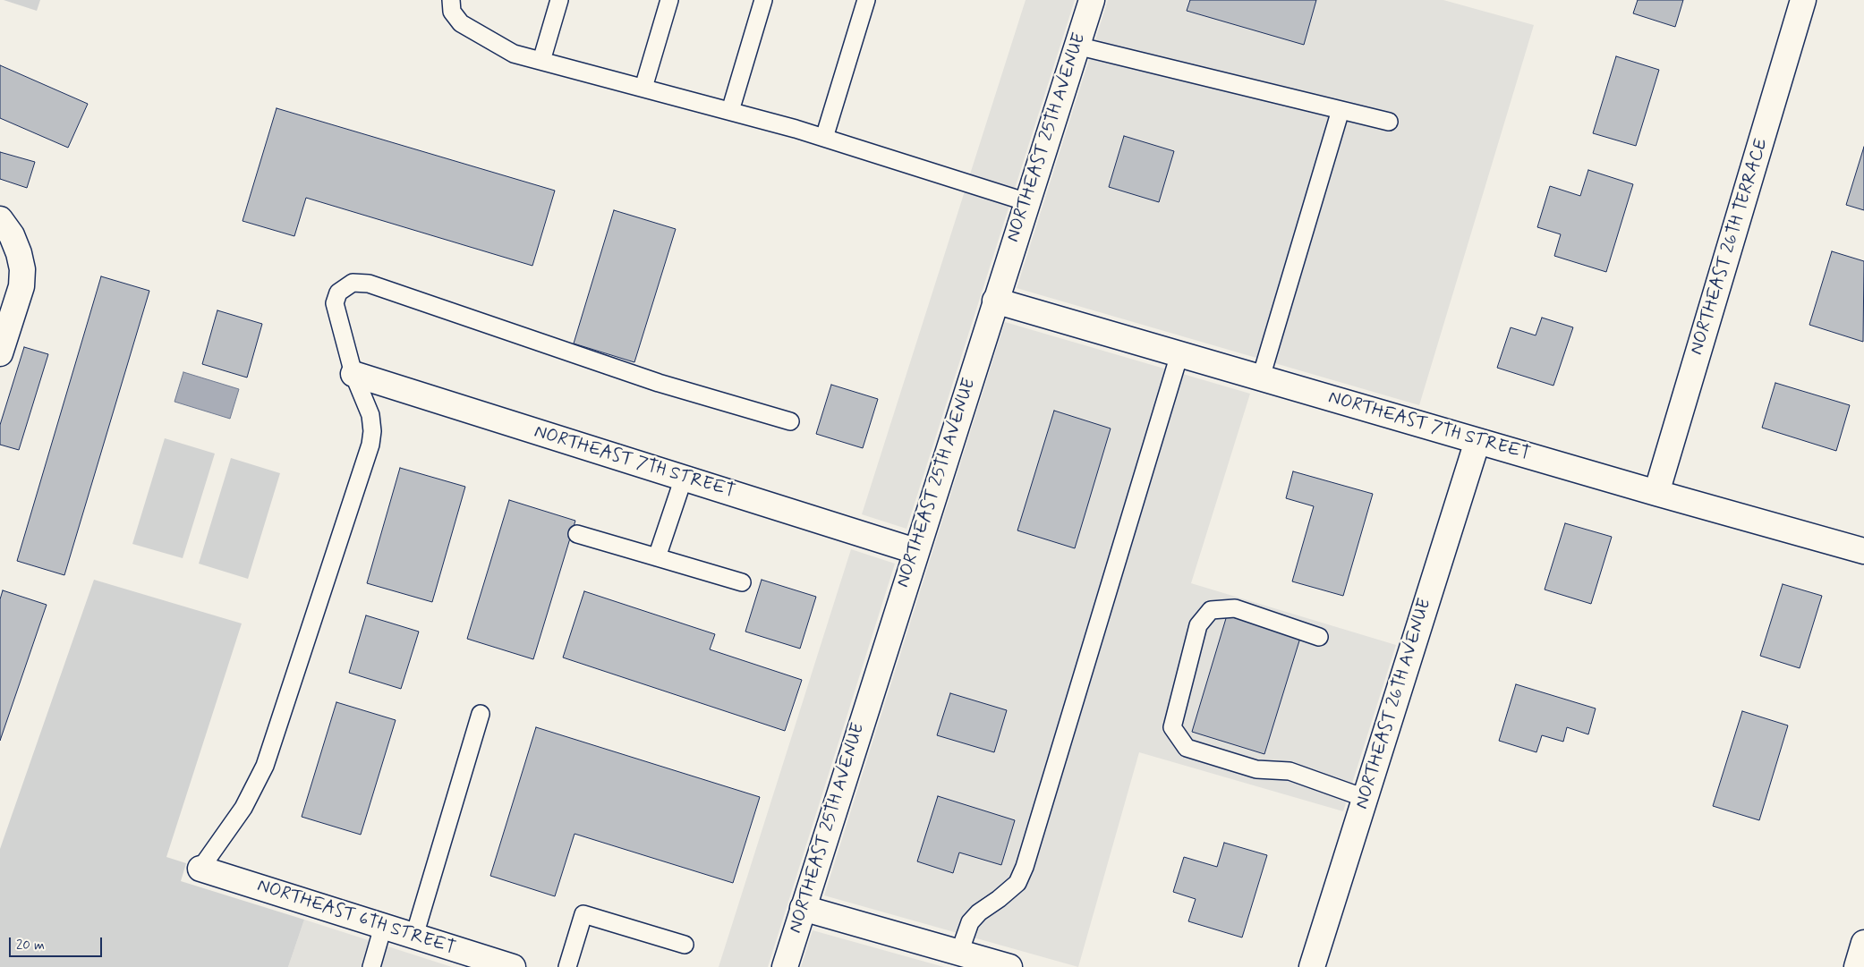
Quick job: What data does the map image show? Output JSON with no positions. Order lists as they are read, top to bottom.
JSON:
{
  "streets": {
    "street": [
      "NORTHEAST 25TH AVENUE",
      "NORTHEAST 26TH TERRACE",
      "NORTHEAST 7TH STREET",
      "NORTHEAST 26TH AVENUE",
      "NORTHEAST 6TH STREET"
    ]
  },
  "crossings": [
    ["NORTHEAST 25TH AVENUE", "NORTHEAST 7TH STREET"],
    ["NORTHEAST 26TH TERRACE", "NORTHEAST 7TH STREET"],
    ["NORTHEAST 7TH STREET", "NORTHEAST 26TH AVENUE"]
  ],
  "scale_bar": "20 m"
}
